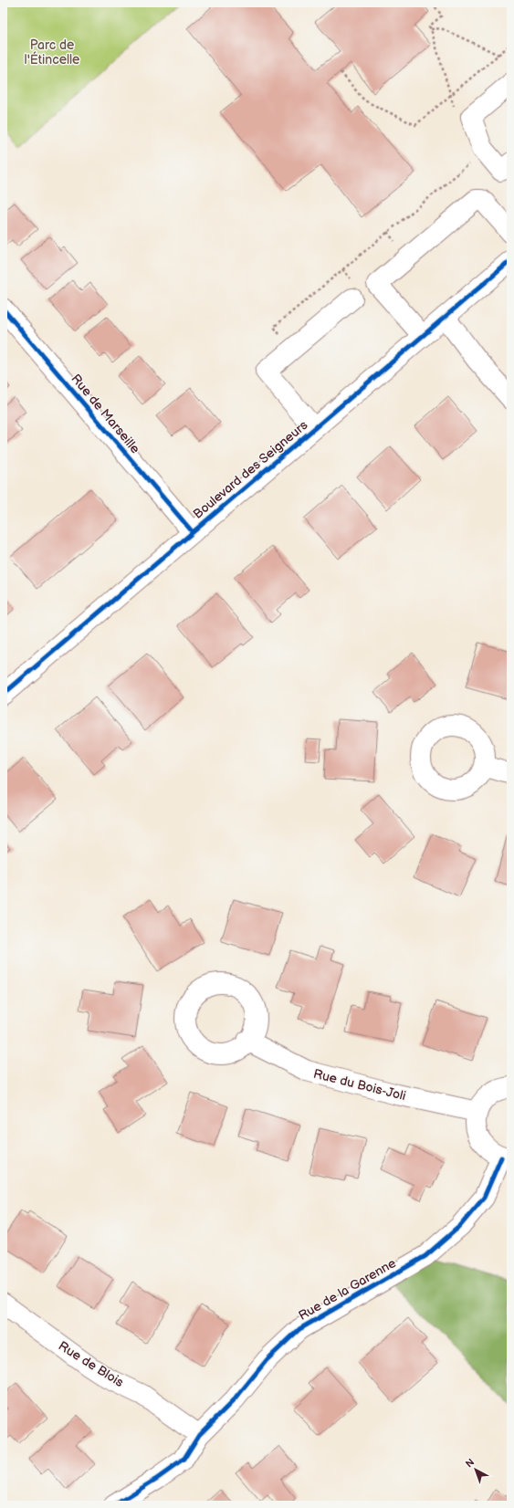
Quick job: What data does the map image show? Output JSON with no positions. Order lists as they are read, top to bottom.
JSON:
{
  "streets": {
    "street": [
      "Rue de Marseille",
      "Boulevard des Seigneurs",
      "Rue du Bois-Joli",
      "Rue de la Garenne",
      "Rue de Blois"
    ]
  },
  "crossings": [
    ["Rue de Marseille", "Boulevard des Seigneurs"],
    ["Rue de la Garenne", "Rue de Blois"]
  ],
  "parks": ["Parc de l'Étincelle"],
  "north": "top left"
}
